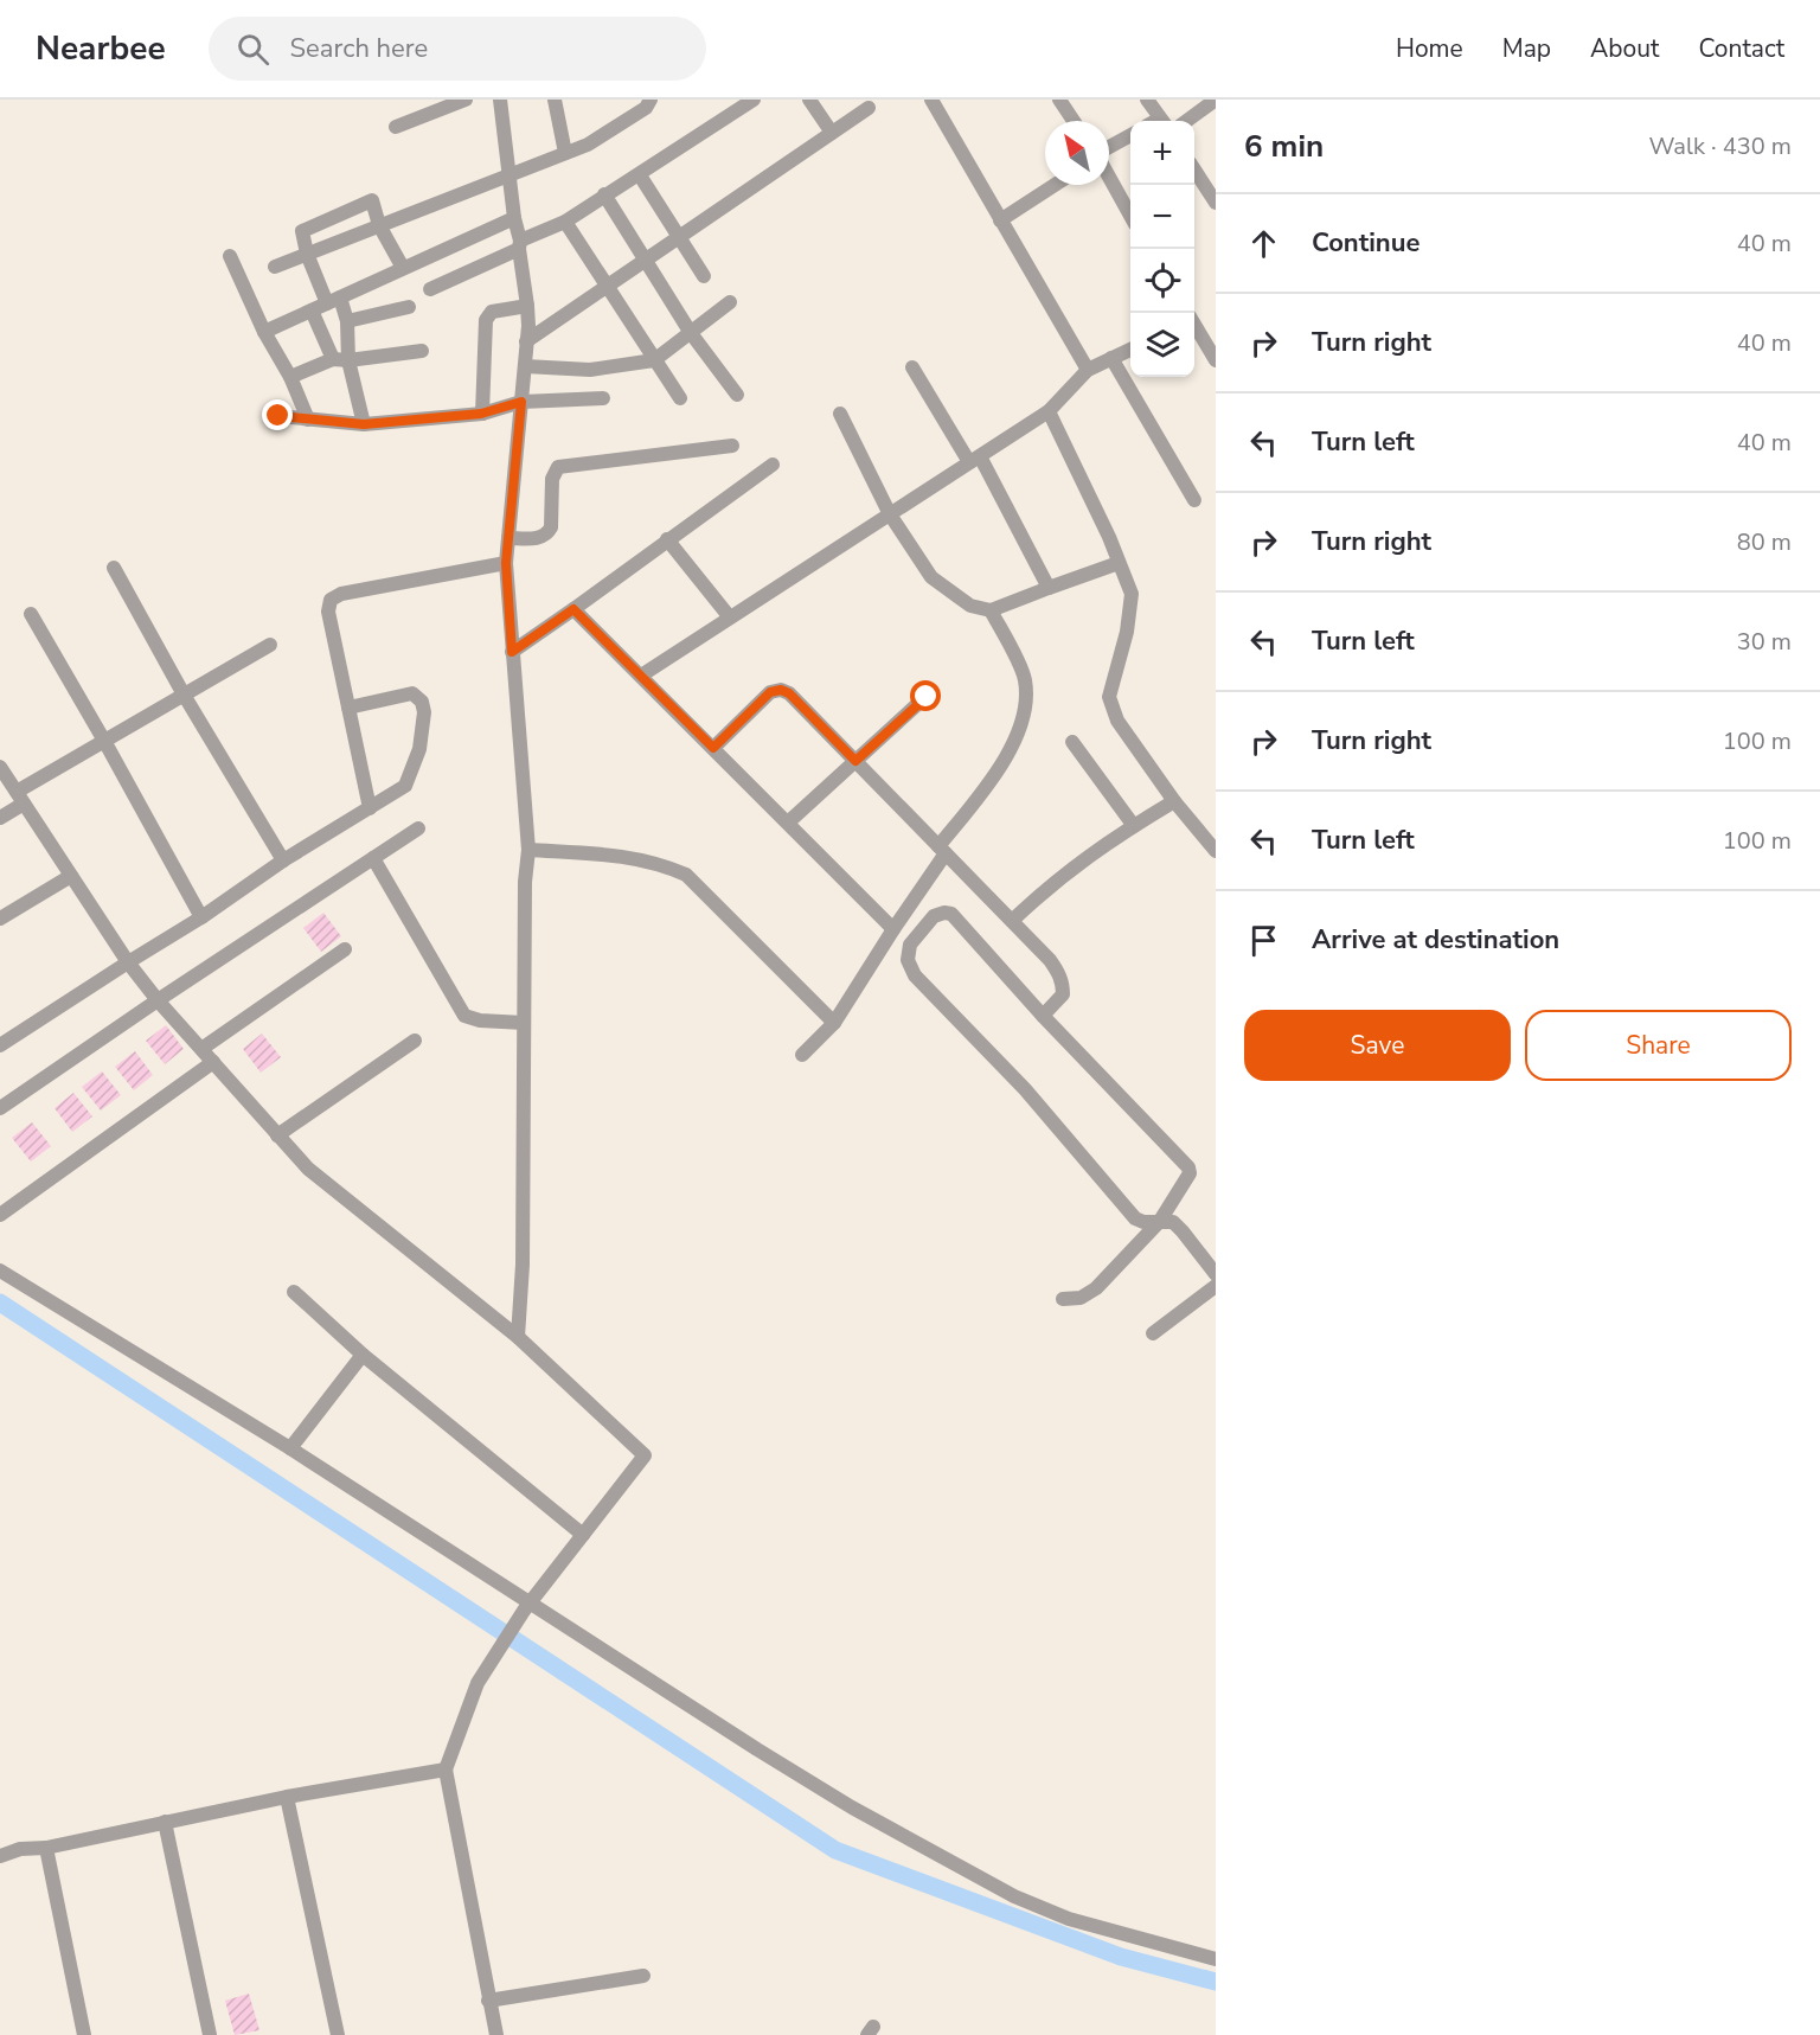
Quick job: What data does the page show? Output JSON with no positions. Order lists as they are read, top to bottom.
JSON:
{
  "north": "top left",
  "page": {
    "header": "Nearbee",
    "search": "Search here",
    "nav": [
      "Home",
      "Map",
      "About",
      "Contact"
    ],
    "heading": ["6 min", "Walk · 430 m"],
    "map_buttons": ["+", "−"],
    "list": [
      ["Continue", "40 m"],
      ["Turn right", "40 m"],
      ["Turn left", "40 m"],
      ["Turn right", "80 m"],
      ["Turn left", "30 m"],
      ["Turn right", "100 m"],
      ["Turn left", "100 m"],
      "Arrive at destination"
    ],
    "buttons": ["Save", "Share"]
  }
}
